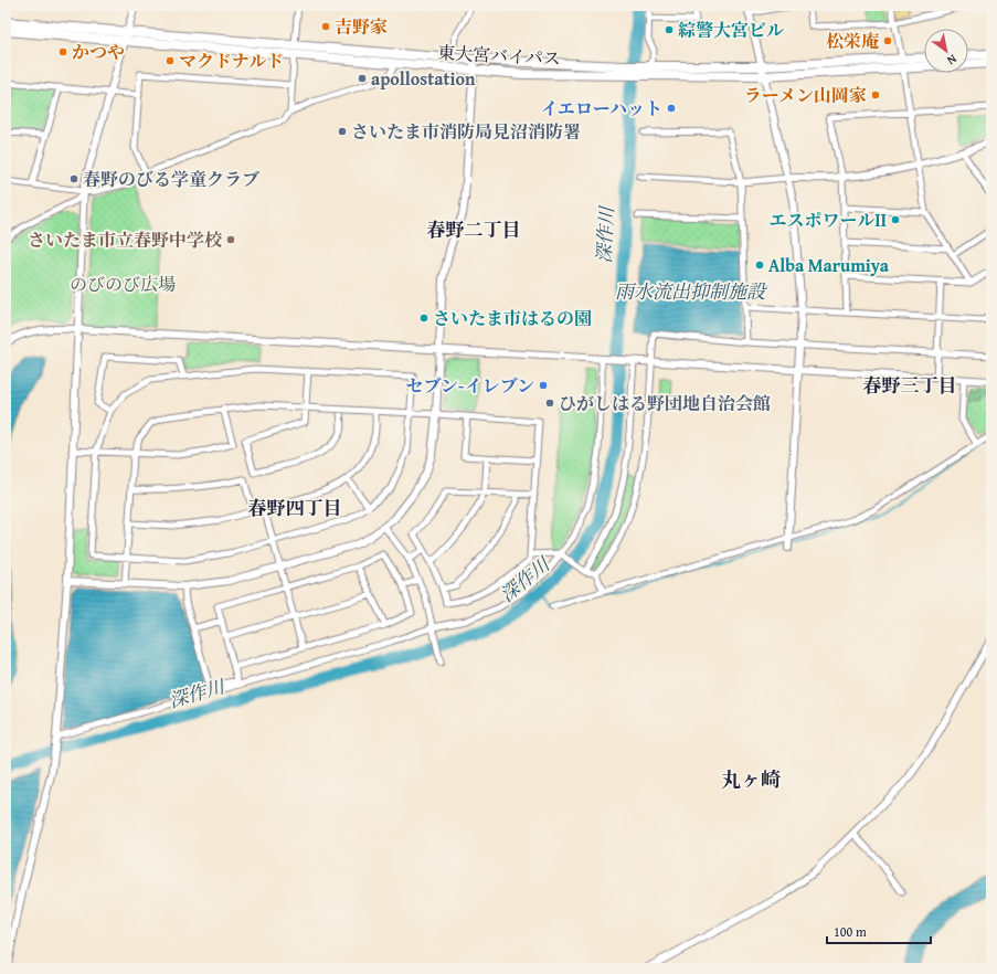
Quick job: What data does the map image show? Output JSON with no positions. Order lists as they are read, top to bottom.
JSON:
{
  "streets": {
    "highway": ["東大宮バイパス"]
  },
  "districts": [
    "春野二丁目",
    "春野三丁目",
    "春野四丁目",
    "丸ヶ崎"
  ],
  "water": ["深作川", "雨水流出抑制施設"],
  "parks": ["のびのび広場"],
  "places": [
    "吉野家",
    "綜警大宮ビル",
    "松栄庵",
    "かつや",
    "マクドナルド",
    "apollostation",
    "ラーメン山岡家",
    "イエローハット",
    "さいたま市消防局見沼消防署",
    "春野のびる学童クラブ",
    "エスポワールⅡ",
    "さいたま市立春野中学校",
    "Alba Marumiya",
    "さいたま市はるの園",
    "セブン-イレブン",
    "ひがしはる野団地自治会館"
  ],
  "scale_bar": "100 m",
  "north": "bottom right"
}
